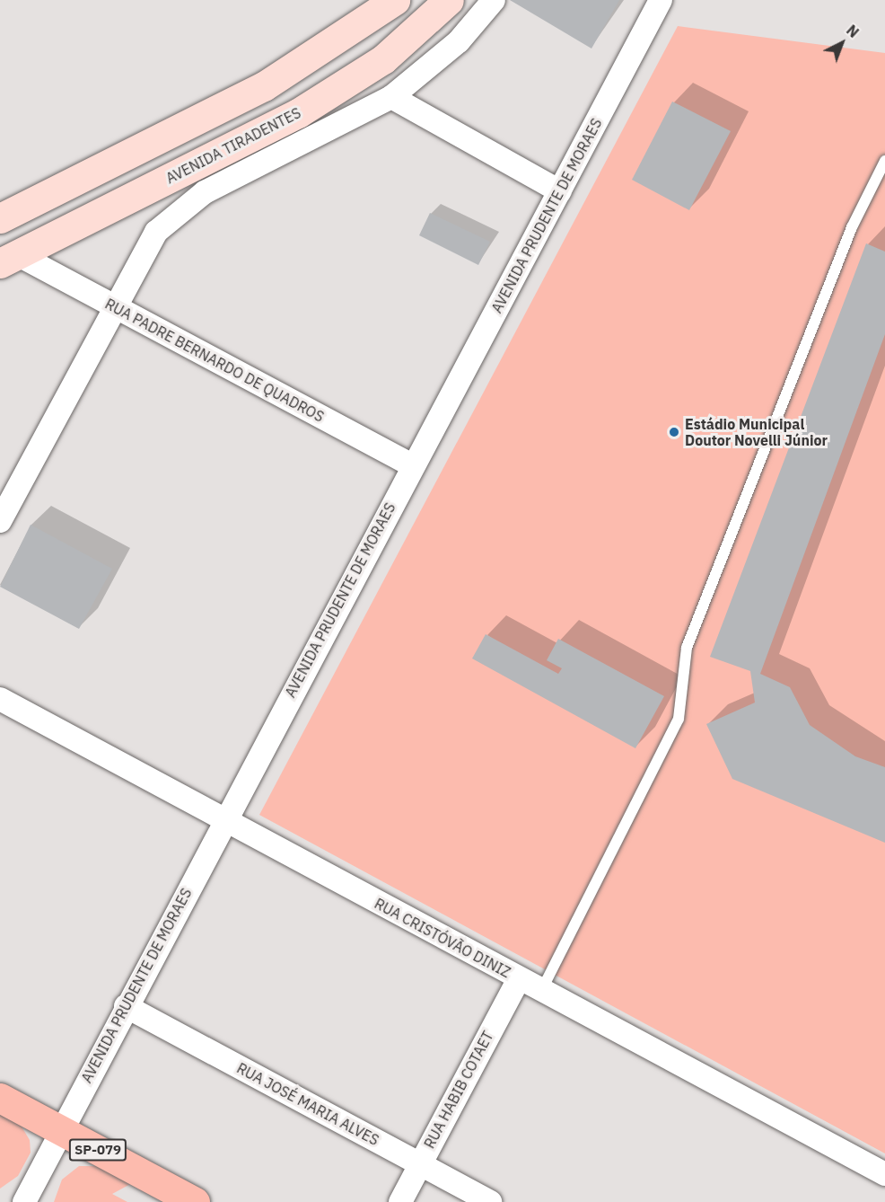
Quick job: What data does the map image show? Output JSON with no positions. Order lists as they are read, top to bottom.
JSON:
{
  "streets": {
    "main road": ["AVENIDA TIRADENTES", "SP-079"],
    "street": [
      "AVENIDA PRUDENTE DE MORAES",
      "RUA PADRE BERNARDO DE QUADROS",
      "RUA CRISTÓVÃO DINIZ",
      "RUA HABIB COTAET",
      "RUA JOSÉ MARIA ALVES"
    ]
  },
  "crossings": [
    ["AVENIDA TIRADENTES", "RUA PADRE BERNARDO DE QUADROS"],
    ["AVENIDA PRUDENTE DE MORAES", "RUA PADRE BERNARDO DE QUADROS"],
    ["AVENIDA PRUDENTE DE MORAES", "RUA CRISTÓVÃO DINIZ"],
    ["AVENIDA PRUDENTE DE MORAES", "RUA JOSÉ MARIA ALVES"],
    ["AVENIDA PRUDENTE DE MORAES", "SP-079"],
    ["RUA CRISTÓVÃO DINIZ", "RUA HABIB COTAET"],
    ["RUA HABIB COTAET", "RUA JOSÉ MARIA ALVES"]
  ],
  "places": ["Estádio Municipal Doutor Novelli Júnior"],
  "north": "top right"
}
